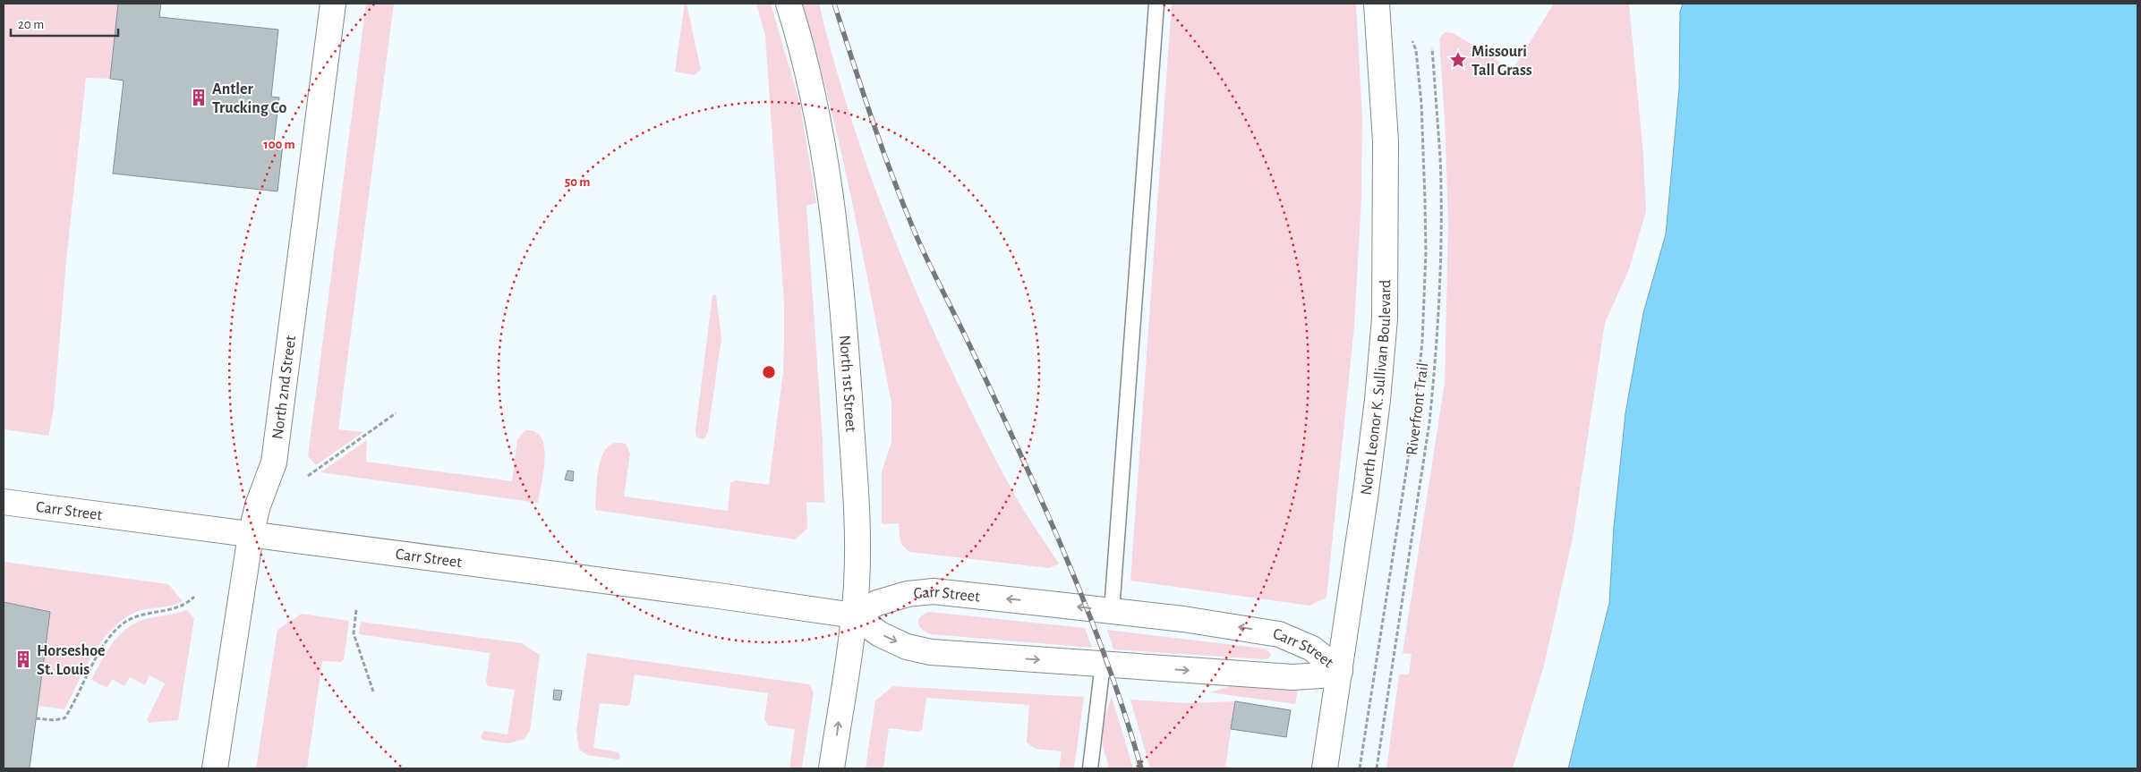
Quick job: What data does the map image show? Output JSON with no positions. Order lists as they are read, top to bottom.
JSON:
{
  "streets": {
    "street": [
      "North 1st Street",
      "North Leonor K. Sullivan Boulevard",
      "North 2nd Street",
      "Carr Street"
    ],
    "path": ["Riverfront Trail"]
  },
  "crossings": [
    ["North 1st Street", "Carr Street"],
    ["North Leonor K. Sullivan Boulevard", "Carr Street"],
    ["North 2nd Street", "Carr Street"]
  ],
  "places": {
    "place": ["Missouri Tall Grass"],
    "building": ["Antler Trucking Co", "Horseshoe St. Louis"]
  },
  "scale_bar": "20 m",
  "rings": ["100 m", "50 m"]
}
